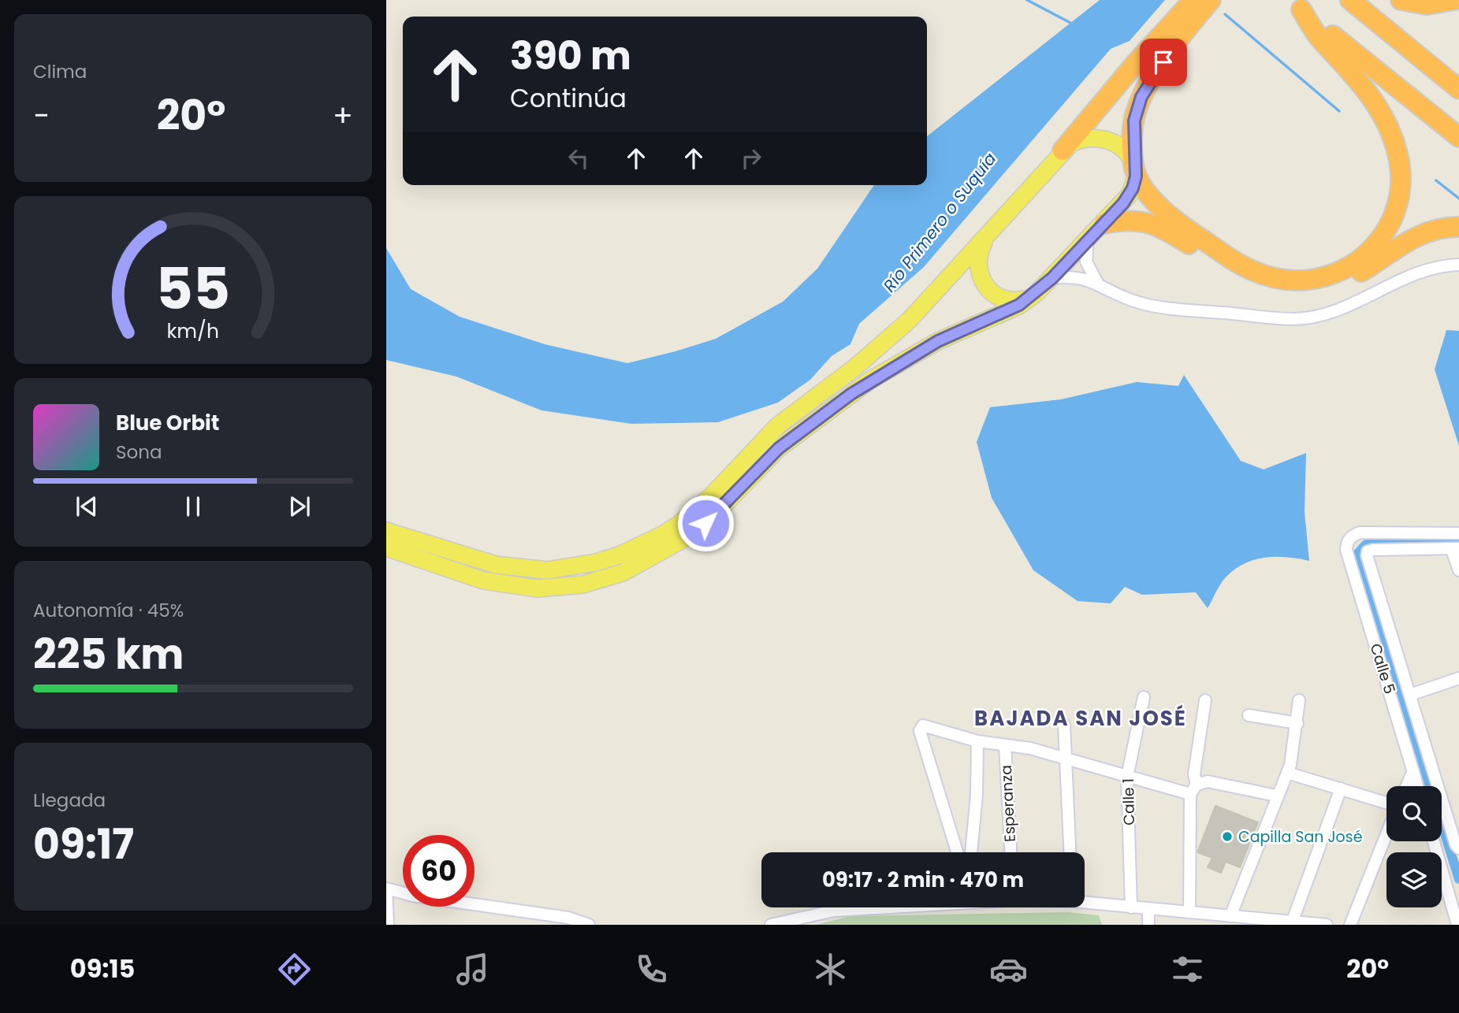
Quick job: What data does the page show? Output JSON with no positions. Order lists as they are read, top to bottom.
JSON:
{
  "streets": {
    "street": ["Calle 5", "Calle 1", "Esperanza"]
  },
  "districts": ["BAJADA SAN JOSÉ"],
  "water": ["Río Primero o Suquía"],
  "places": ["Capilla San José"],
  "page": {
    "tile": [
      "Clima",
      ["Autonomía · 45%", "225 km"],
      ["Llegada", "09:17"]
    ],
    "turn": ["390 m", "Continúa"],
    "heat": ["−", "20°", "+"],
    "song": ["Blue Orbit", "Sona"],
    "limit": "60",
    "trip": "09:17 · 2 min · 470 m",
    "tabs": ["09:15", "20°"],
    "gauge": ["55", "km/h"]
  }
}
